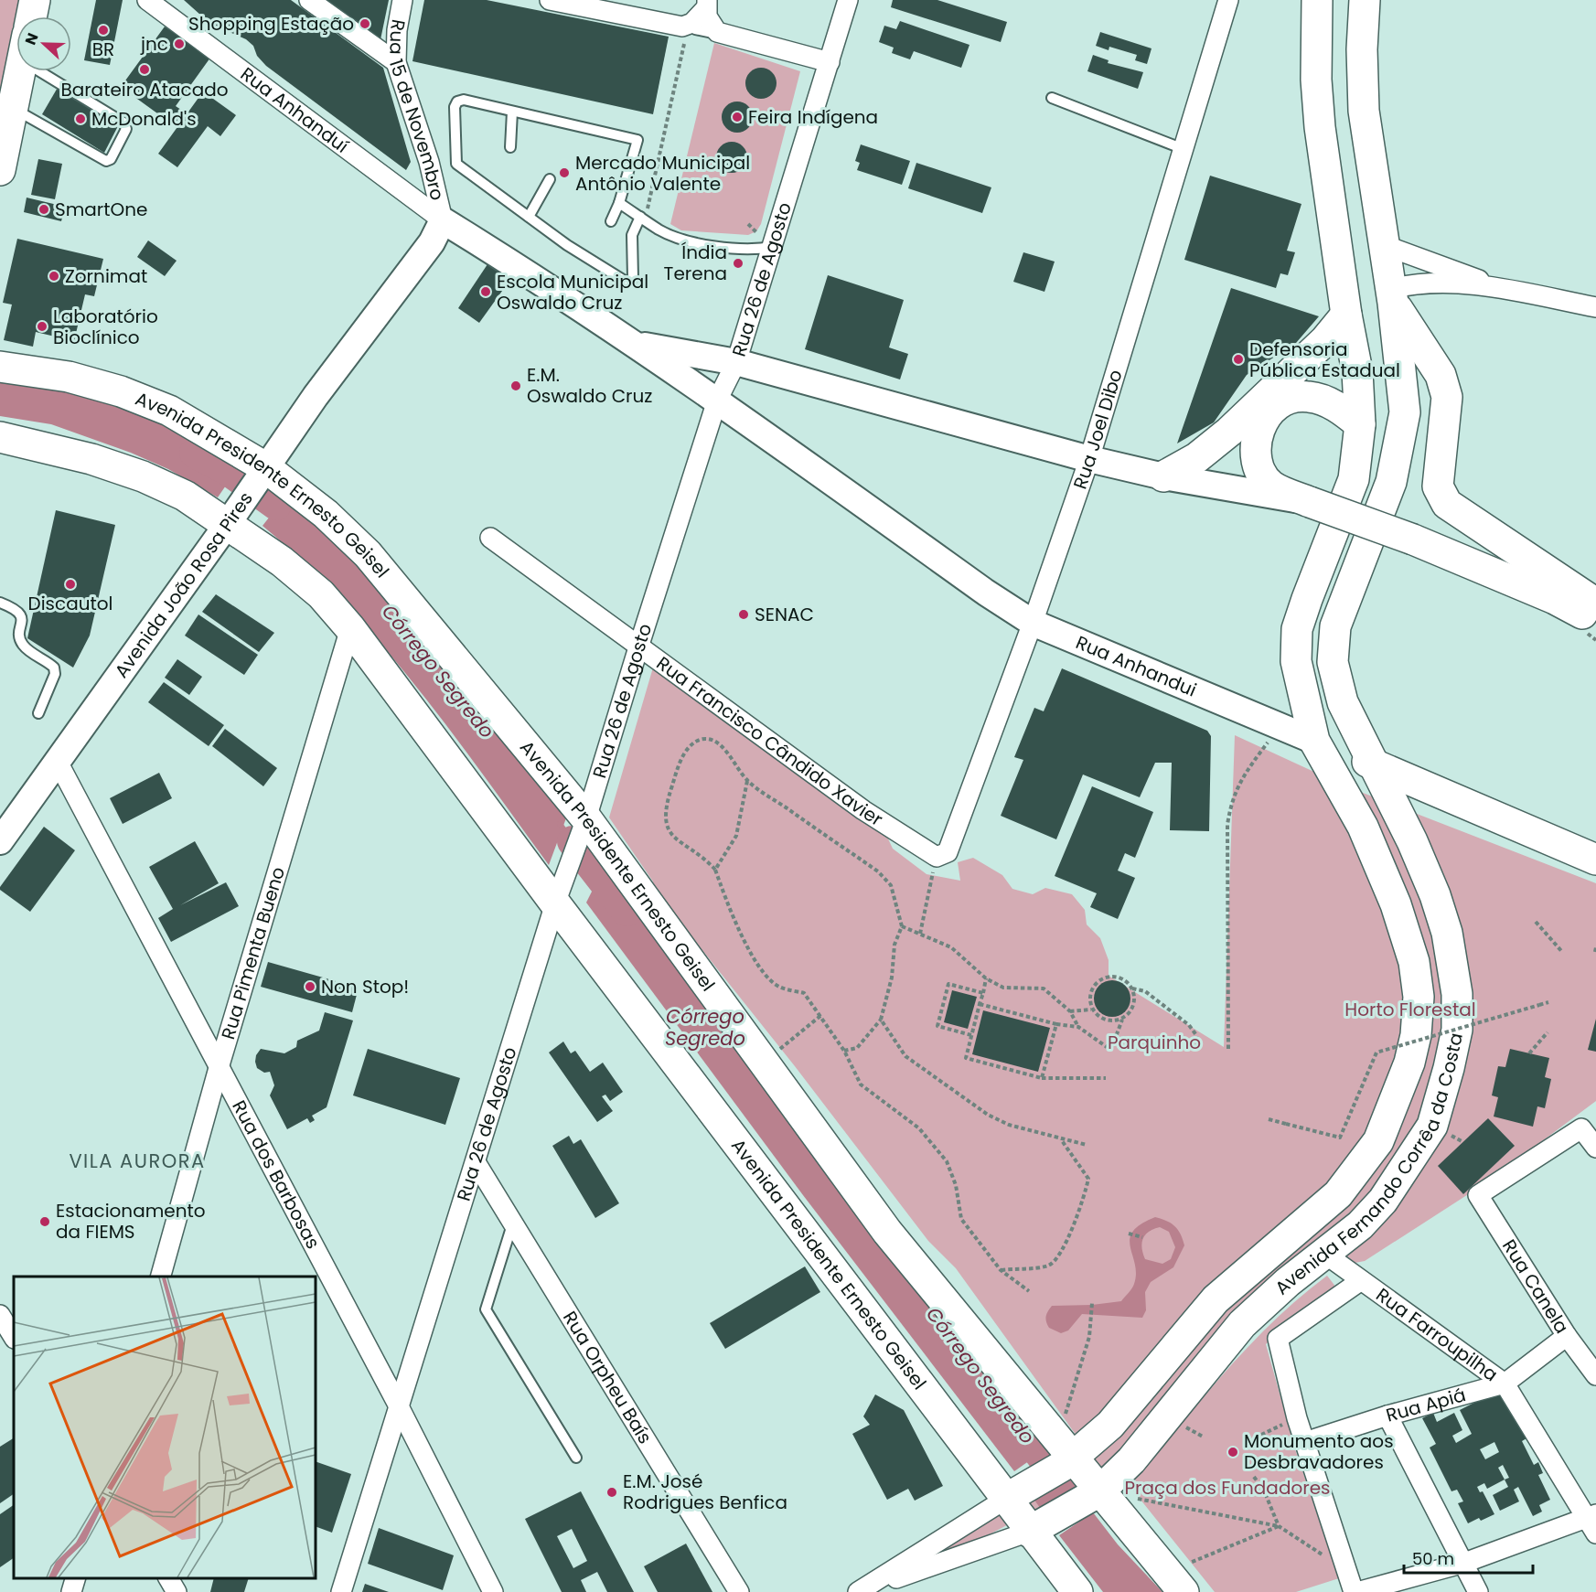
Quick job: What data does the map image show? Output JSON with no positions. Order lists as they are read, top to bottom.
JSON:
{
  "streets": {
    "main road": ["Avenida Presidente Ernesto Geisel", "Rua Anhandui", "Avenida Fernando Corrêa da Costa"],
    "street": [
      "Rua Anhanduí",
      "Rua 15 de Novembro",
      "Rua 26 de Agosto",
      "Rua Joel Dibo",
      "Avenida João Rosa Pires",
      "Rua Francisco Cândido Xavier",
      "Rua Pimenta Bueno",
      "Rua dos Barbosas",
      "Rua Canela",
      "Rua Farroupilha",
      "Rua Orpheu Baís",
      "Rua Apiá"
    ]
  },
  "crossings": [
    ["Rua Anhanduí", "Rua 15 de Novembro"],
    ["Rua Anhanduí", "Avenida João Rosa Pires"],
    ["Rua Anhanduí", "Rua Anhandui"],
    ["Rua 15 de Novembro", "Avenida João Rosa Pires"],
    ["Rua 15 de Novembro", "Rua Anhandui"],
    ["Rua 26 de Agosto", "Avenida Presidente Ernesto Geisel"],
    ["Rua 26 de Agosto", "Rua Anhandui"],
    ["Rua 26 de Agosto", "Rua Francisco Cândido Xavier"],
    ["Rua 26 de Agosto", "Rua dos Barbosas"],
    ["Rua 26 de Agosto", "Rua Orpheu Baís"],
    ["Rua Joel Dibo", "Rua Anhandui"],
    ["Rua Joel Dibo", "Rua Francisco Cândido Xavier"],
    ["Avenida Presidente Ernesto Geisel", "Avenida João Rosa Pires"],
    ["Avenida Presidente Ernesto Geisel", "Rua Pimenta Bueno"],
    ["Avenida Presidente Ernesto Geisel", "Avenida Fernando Corrêa da Costa"],
    ["Avenida João Rosa Pires", "Rua Anhandui"],
    ["Avenida João Rosa Pires", "Rua dos Barbosas"],
    ["Rua Anhandui", "Avenida Fernando Corrêa da Costa"],
    ["Rua Pimenta Bueno", "Rua dos Barbosas"],
    ["Avenida Fernando Corrêa da Costa", "Rua Farroupilha"],
    ["Rua Canela", "Rua Apiá"],
    ["Rua Farroupilha", "Rua Apiá"]
  ],
  "districts": ["VILA AURORA"],
  "water": ["Córrego Segredo"],
  "parks": ["Horto Florestal", "Parquinho", "Praça dos Fundadores"],
  "places": [
    "Shopping Estação",
    "BR",
    "jnc",
    "Barateiro Atacado",
    "Feira Indígena",
    "McDonald's",
    "Mercado Municipal Antônio Valente",
    "SmartOne",
    "Índia Terena",
    "Zornimat",
    "Escola Municipal Oswaldo Cruz",
    "Laboratório Bioclínico",
    "Defensoria Pública Estadual",
    "E.M. Oswaldo Cruz",
    "Discautol",
    "SENAC",
    "Non Stop!",
    "Estacionamento da FIEMS",
    "Monumento aos Desbravadores",
    "E.M. José Rodrigues Benfica"
  ],
  "scale_bar": "50 m",
  "north": "left"
}
